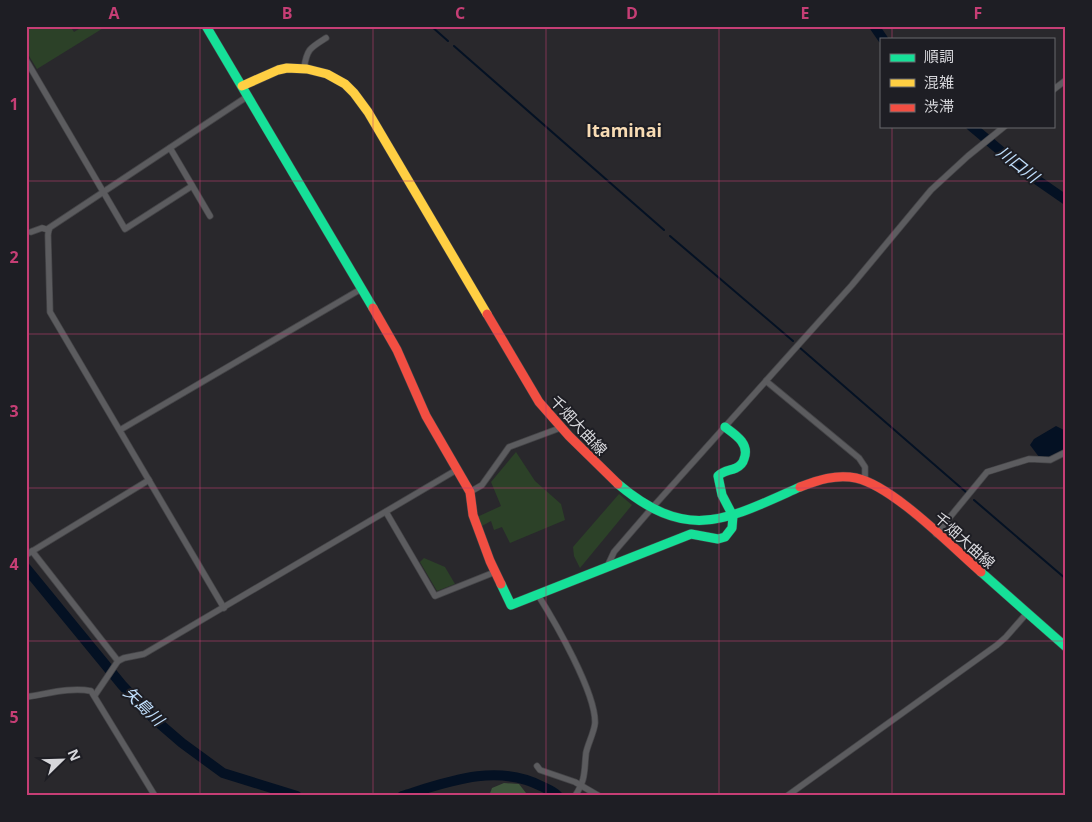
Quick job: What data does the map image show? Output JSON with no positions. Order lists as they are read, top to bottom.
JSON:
{
  "streets": {
    "main road": ["千畑大曲線"]
  },
  "districts": ["Itaminai"],
  "water": ["川口川", "矢島川"],
  "legend": ["順調", "混雑", "渋滞"],
  "north": "top right",
  "grid": {
    "columns": [
      "A",
      "B",
      "C",
      "D",
      "E",
      "F"
    ],
    "rows": [
      "1",
      "2",
      "3",
      "4",
      "5"
    ]
  }
}
